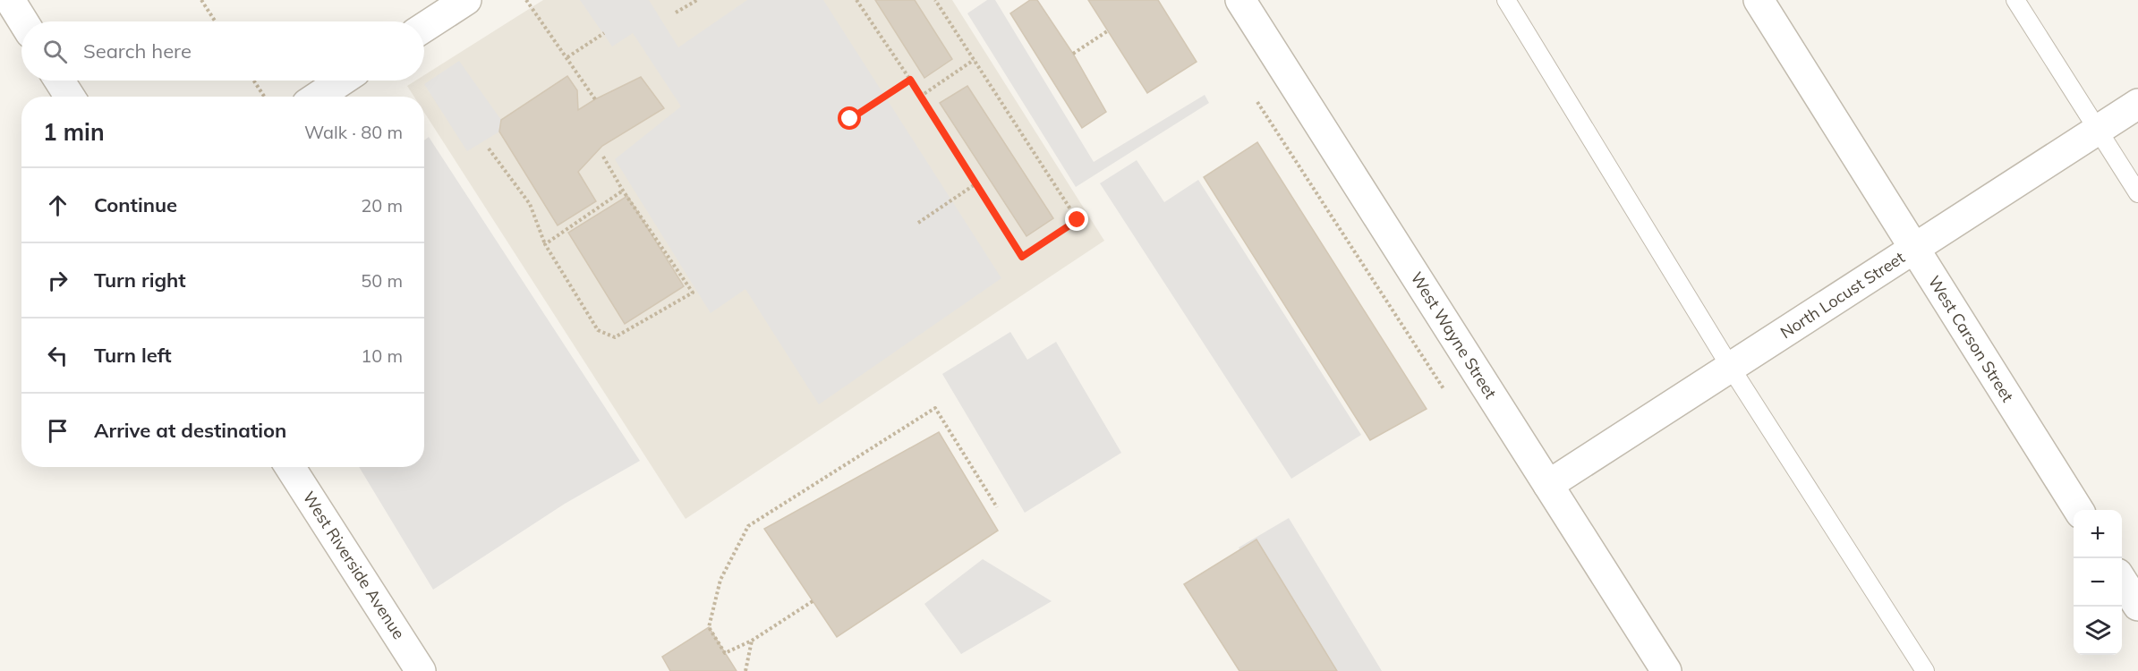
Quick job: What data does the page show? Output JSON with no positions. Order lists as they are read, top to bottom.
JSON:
{
  "streets": {
    "street": [
      "North Locust Street",
      "West Wayne Street",
      "West Carson Street",
      "West Riverside Avenue"
    ]
  },
  "crossings": [
    ["North Locust Street", "West Wayne Street"],
    ["North Locust Street", "West Carson Street"]
  ],
  "page": {
    "search": "Search here",
    "heading": ["1 min", "Walk · 80 m"],
    "list": [
      ["Continue", "20 m"],
      ["Turn right", "50 m"],
      ["Turn left", "10 m"],
      "Arrive at destination"
    ],
    "map_buttons": ["+", "−"]
  }
}
